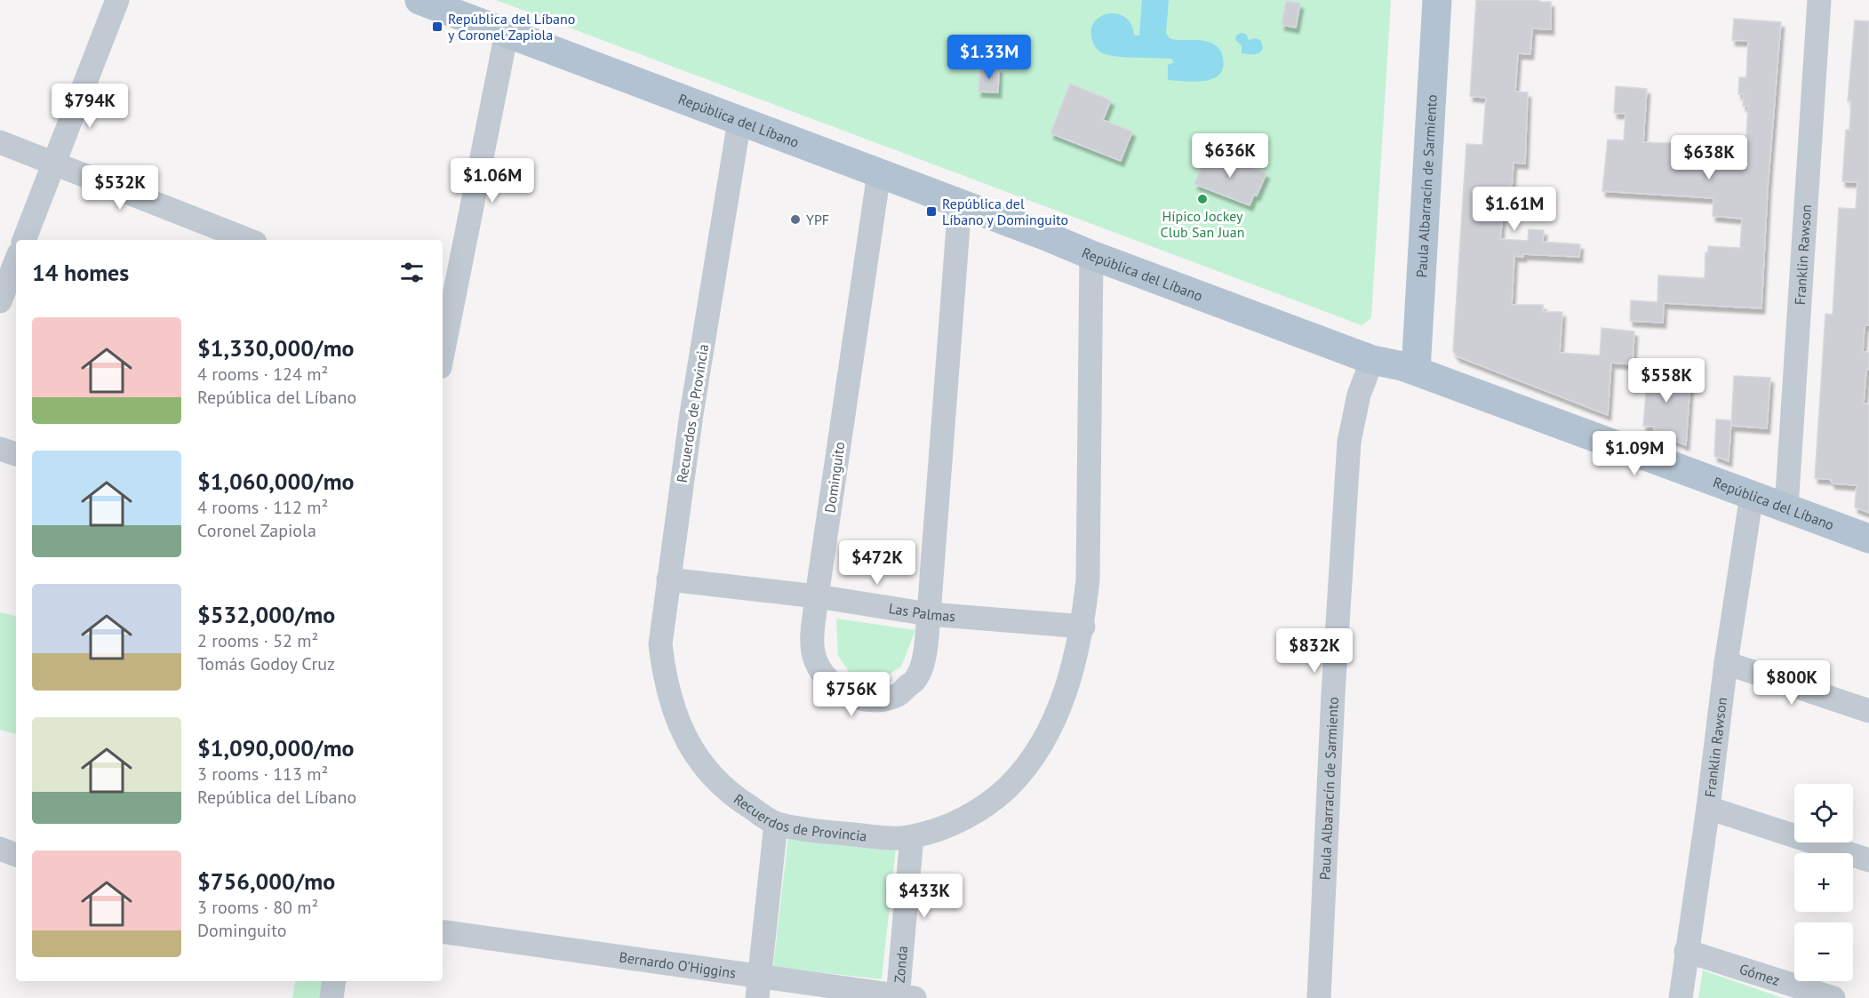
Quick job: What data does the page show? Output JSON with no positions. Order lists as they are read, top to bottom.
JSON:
{
  "streets": {
    "main road": ["República del Líbano", "Paula Albarracín de Sarmiento"],
    "street": [
      "Franklin Rawson",
      "Recuerdos de Provincia",
      "Dominguito",
      "Las Palmas",
      "Bernardo O'Higgins",
      "Zonda",
      "Gómez"
    ]
  },
  "crossings": [
    ["República del Líbano", "Paula Albarracín de Sarmiento"],
    ["República del Líbano", "Franklin Rawson"],
    ["República del Líbano", "Recuerdos de Provincia"],
    ["República del Líbano", "Dominguito"],
    ["Franklin Rawson", "Gómez"],
    ["Recuerdos de Provincia", "Las Palmas"],
    ["Recuerdos de Provincia", "Zonda"],
    ["Dominguito", "Las Palmas"],
    ["Bernardo O'Higgins", "Zonda"]
  ],
  "places": {
    "transit": ["República del Líbano y Coronel Zapiola", "República del Líbano y Dominguito"],
    "other": ["Hípico Jockey Club San Juan", "YPF"]
  },
  "page": {
    "price": [
      "$1.33M",
      "$794K",
      "$636K",
      "$638K",
      "$1.06M",
      "$532K",
      "$1.61M",
      "$558K",
      "$1.09M",
      "$472K",
      "$832K",
      "$800K",
      "$756K",
      "$433K"
    ],
    "heading": "14 homes",
    "list": [
      {
        "name": "$1,330,000/mo",
        "note": "4 rooms · 124 m² · República del Líbano"
      },
      {
        "name": "$1,060,000/mo",
        "note": "4 rooms · 112 m² · Coronel Zapiola"
      },
      {
        "name": "$532,000/mo",
        "note": "2 rooms · 52 m² · Tomás Godoy Cruz"
      },
      {
        "name": "$1,090,000/mo",
        "note": "3 rooms · 113 m² · República del Líbano"
      },
      {
        "name": "$756,000/mo",
        "note": "3 rooms · 80 m² · Dominguito"
      }
    ],
    "map_buttons": ["+", "−"]
  }
}
